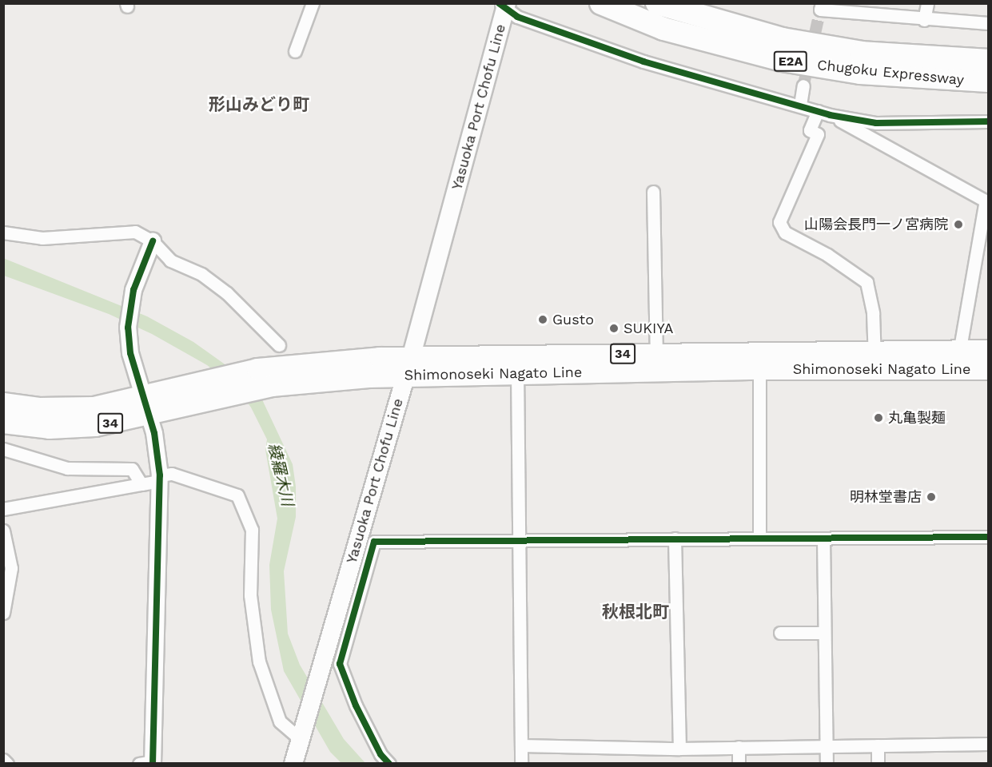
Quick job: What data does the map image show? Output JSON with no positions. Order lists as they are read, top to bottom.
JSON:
{
  "streets": {
    "highway": ["E2A", "Chugoku Expressway"],
    "main road": ["Yasuoka Port Chofu Line", "34", "Shimonoseki Nagato Line"]
  },
  "crossings": [
    ["Yasuoka Port Chofu Line", "Shimonoseki Nagato Line"]
  ],
  "districts": ["形山みどり町", "秋根北町"],
  "water": ["綾羅木川"],
  "places": [
    "山陽会長門一ノ宮病院",
    "Gusto",
    "SUKIYA",
    "丸亀製麺",
    "明林堂書店"
  ]
}
